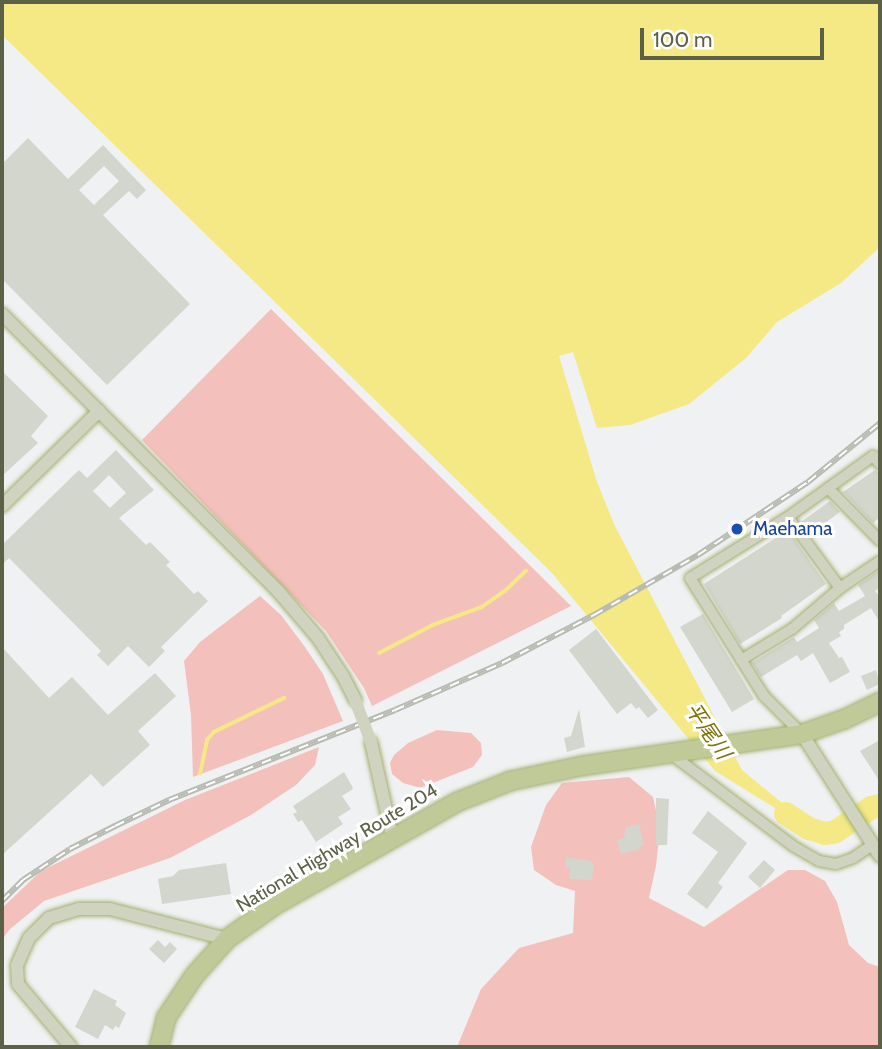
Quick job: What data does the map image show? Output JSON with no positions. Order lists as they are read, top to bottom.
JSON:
{
  "streets": {
    "highway": ["National Highway Route 204"]
  },
  "water": ["平尾川"],
  "places": ["Maehama"],
  "scale_bar": "100 m"
}
